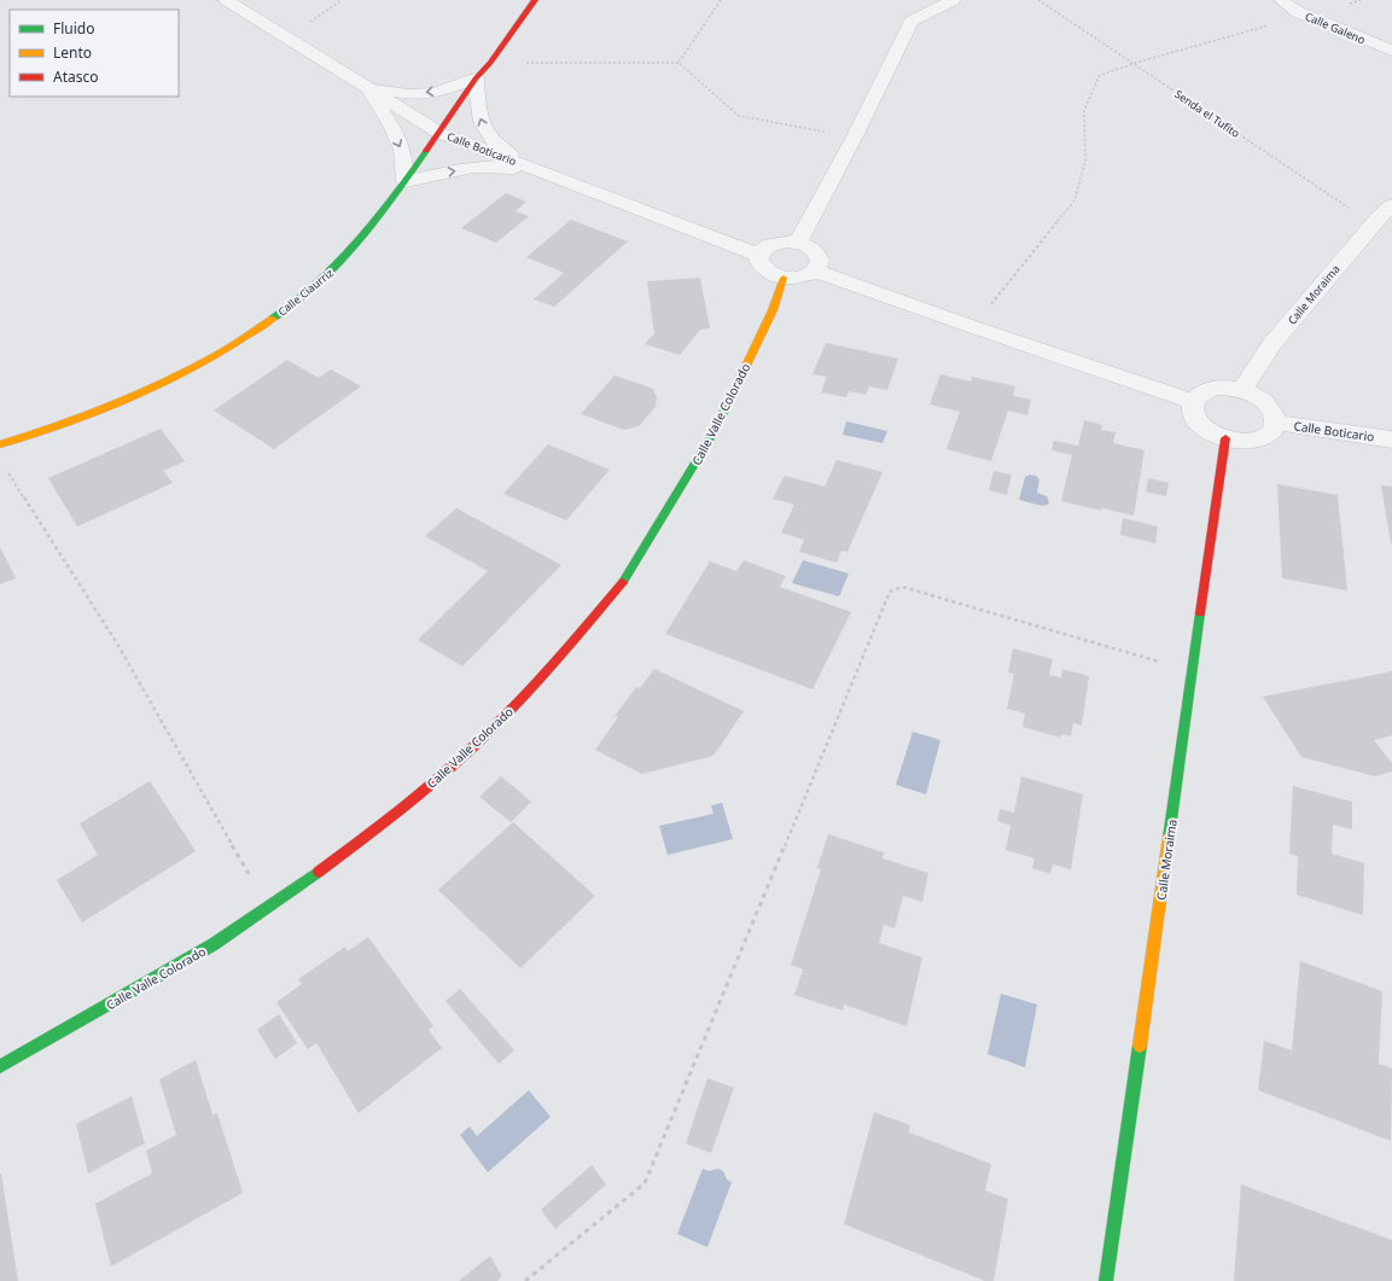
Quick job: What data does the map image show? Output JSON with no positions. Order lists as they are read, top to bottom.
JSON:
{
  "streets": {
    "street": [
      "Calle Galeno",
      "Calle Boticario",
      "Calle Ciaurriz",
      "Calle Moraima",
      "Calle Valle Colorado"
    ],
    "path": ["Senda el Tufito"]
  },
  "crossings": [
    ["Senda el Tufito", "Calle Moraima"],
    ["Calle Boticario", "Calle Ciaurriz"],
    ["Calle Boticario", "Calle Moraima"],
    ["Calle Boticario", "Calle Valle Colorado"]
  ],
  "legend": ["Fluido", "Lento", "Atasco"]
}
